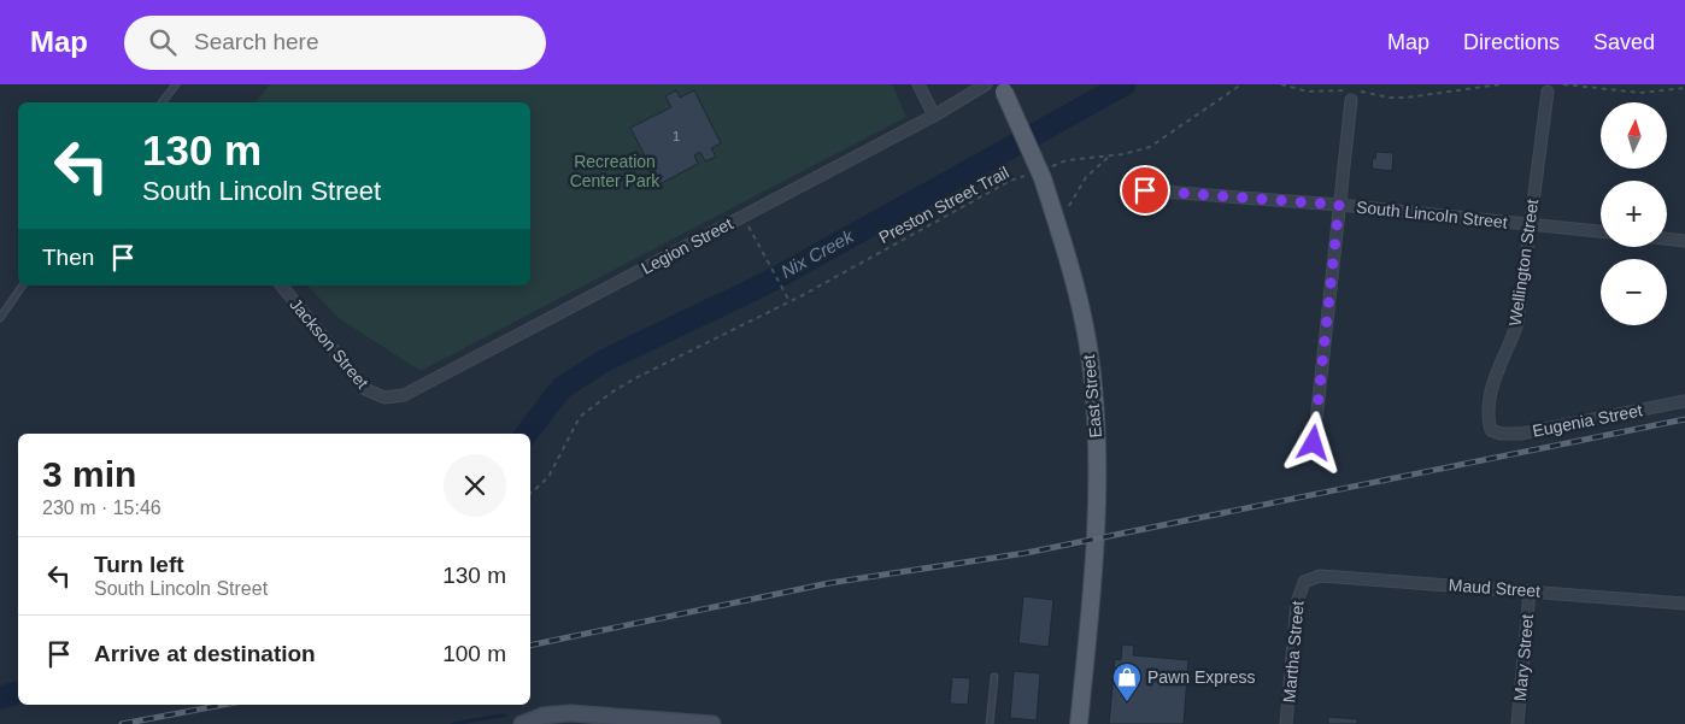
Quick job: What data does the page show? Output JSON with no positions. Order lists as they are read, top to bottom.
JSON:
{
  "streets": {
    "main road": ["East Street"],
    "street": [
      "South Lincoln Street",
      "Legion Street",
      "Wellington Street",
      "Jackson Street",
      "Eugenia Street",
      "Maud Street",
      "Martha Street",
      "Mary Street"
    ],
    "path": ["Preston Street Trail"]
  },
  "crossings": [
    ["Preston Street Trail", "East Street"],
    ["South Lincoln Street", "Wellington Street"],
    ["Legion Street", "Jackson Street"],
    ["Wellington Street", "Eugenia Street"],
    ["Maud Street", "Martha Street"],
    ["Maud Street", "Mary Street"]
  ],
  "water": ["Nix Creek"],
  "parks": ["Recreation Center Park"],
  "places": {
    "shop": ["Pawn Express"]
  },
  "house_numbers": ["1"],
  "north": "top",
  "page": {
    "header": "Map",
    "search": "Search here",
    "nav": ["Map", "Directions", "Saved"],
    "map_buttons": ["+", "−"],
    "turn": ["130 m", "South Lincoln Street"],
    "then": "Then",
    "heading": ["3 min", "230 m · 15:46"],
    "list": [
      {
        "name": "Turn left",
        "note": "South Lincoln Street",
        "value": "130 m"
      },
      {
        "name": "Arrive at destination",
        "value": "100 m"
      }
    ]
  }
}
